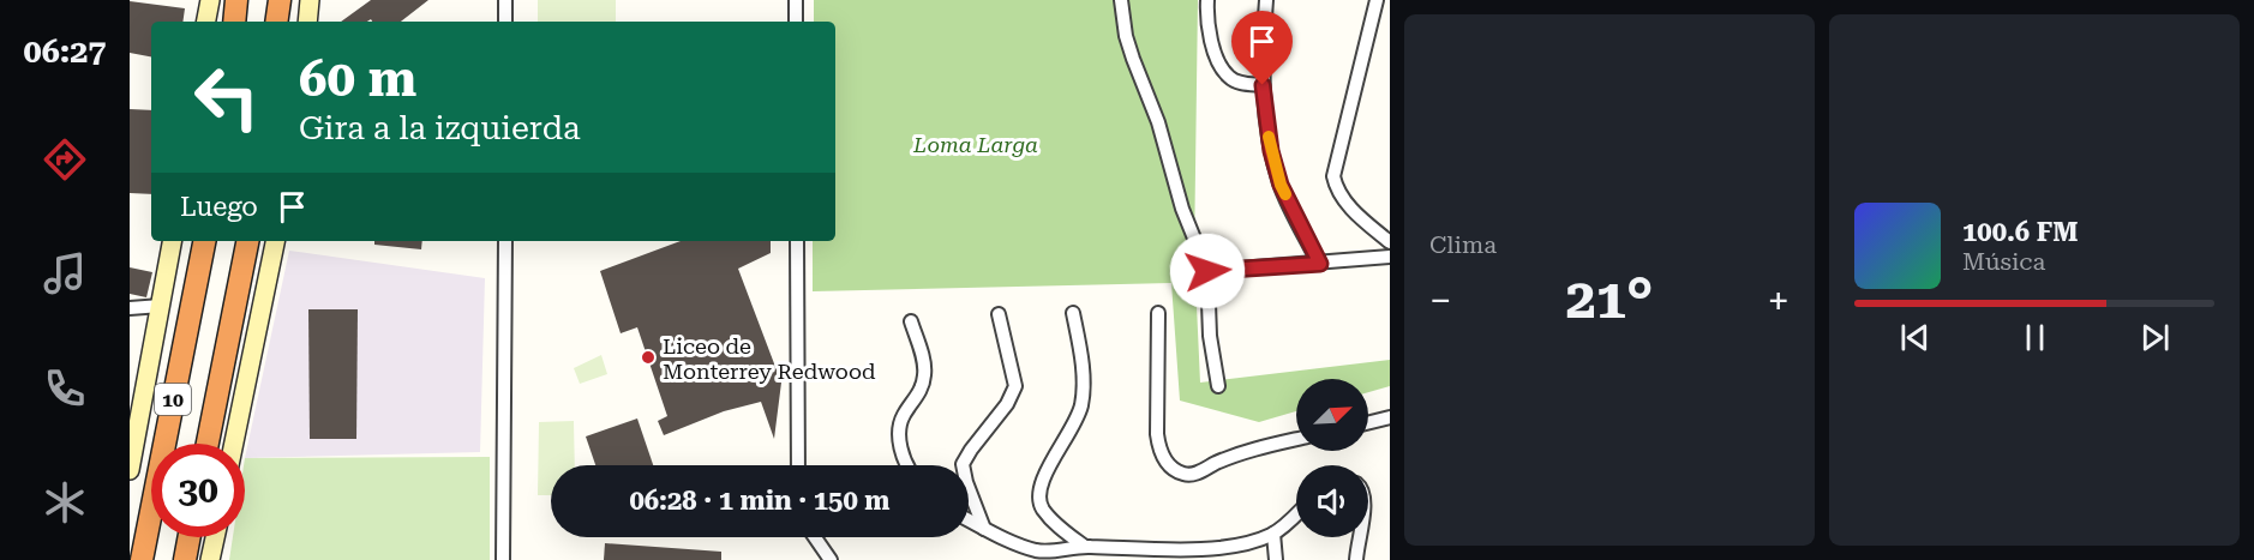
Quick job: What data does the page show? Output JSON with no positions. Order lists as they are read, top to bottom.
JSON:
{
  "streets": {
    "highway": ["10"]
  },
  "parks": ["Loma Larga"],
  "places": ["Liceo de Monterrey Redwood"],
  "north": "top right",
  "page": {
    "tabs": "06:27",
    "tile": "Clima",
    "turn": ["60 m", "Gira a la izquierda"],
    "then": "Luego",
    "song": ["100.6 FM", "Música"],
    "heat": ["−", "21°", "+"],
    "limit": "30",
    "trip": "06:28 · 1 min · 150 m"
  }
}
